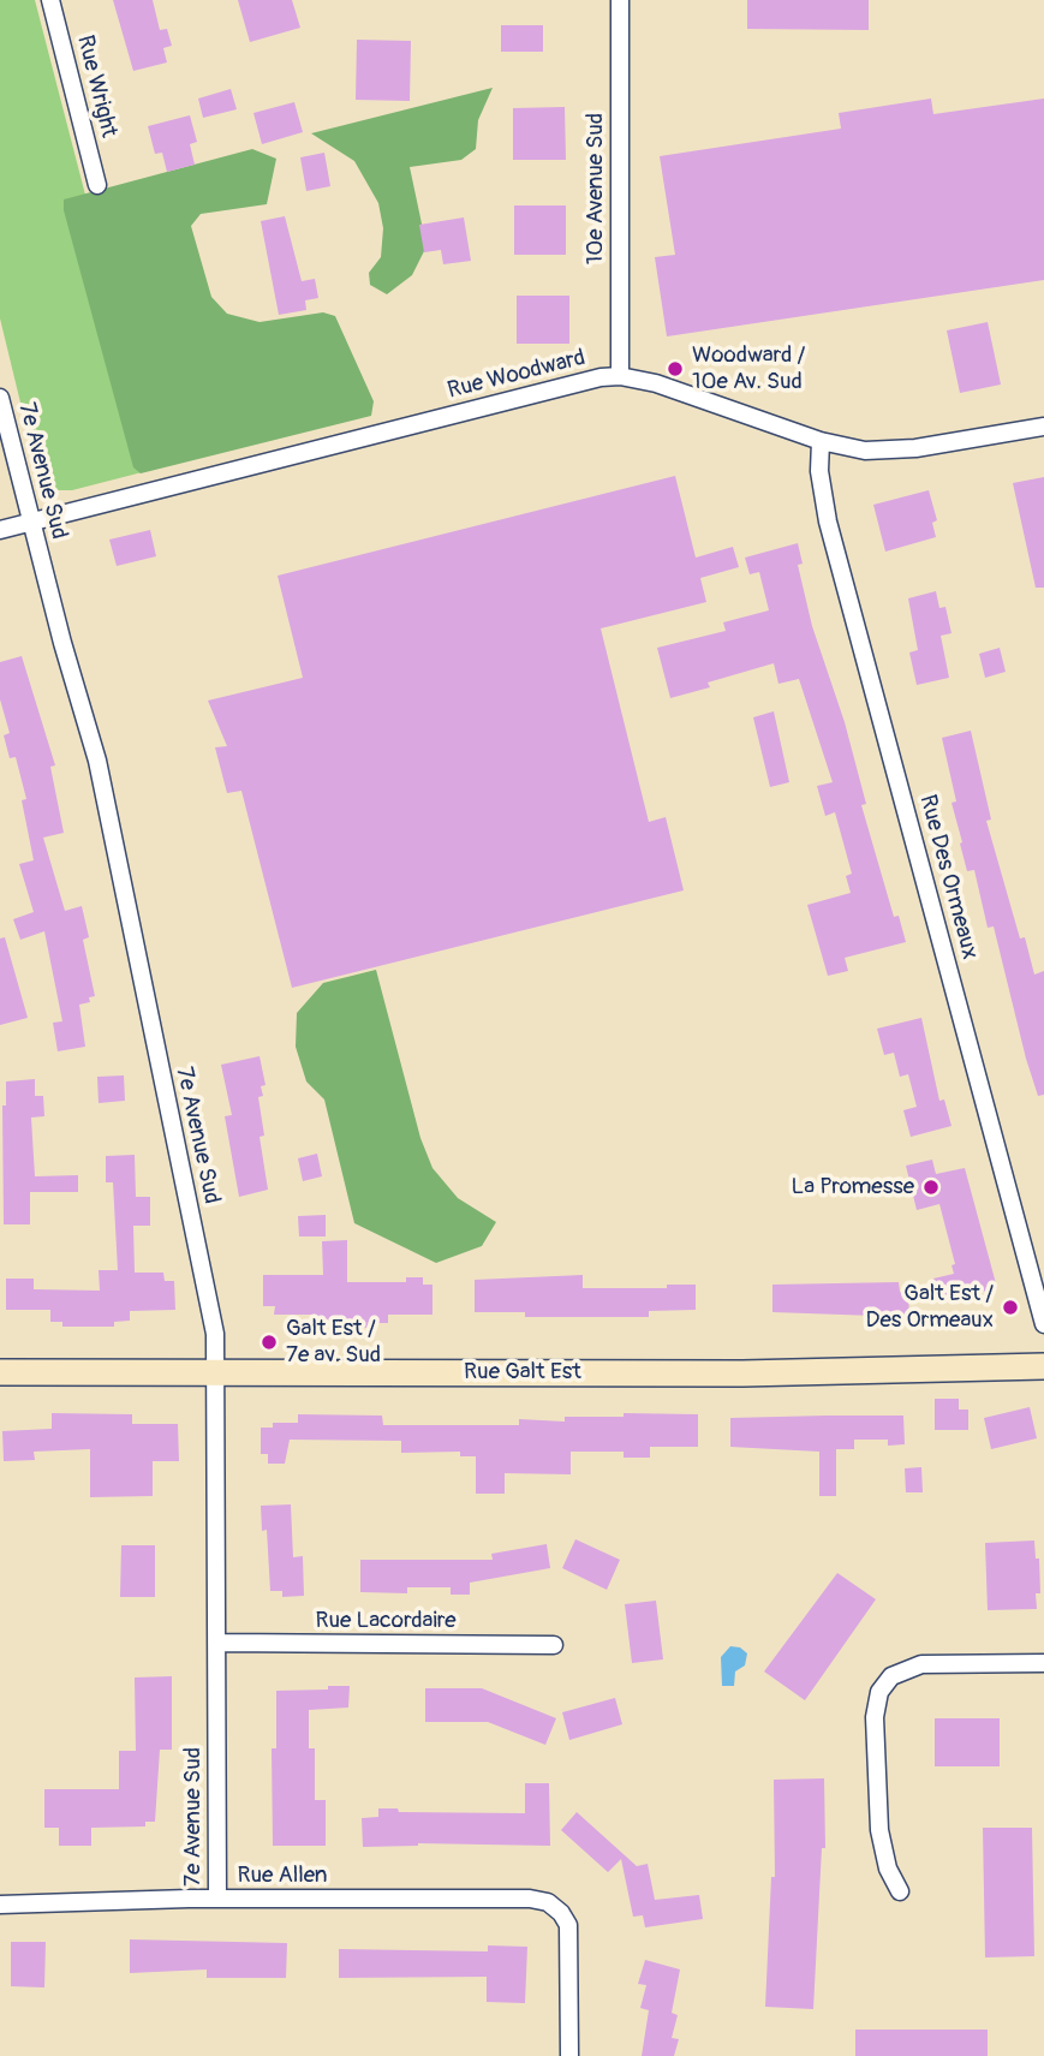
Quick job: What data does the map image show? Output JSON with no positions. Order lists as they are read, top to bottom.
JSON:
{
  "streets": {
    "main road": ["Rue Galt Est"],
    "street": [
      "Rue Wright",
      "10e Avenue Sud",
      "Rue Woodward",
      "7e Avenue Sud",
      "Rue Des Ormeaux",
      "Rue Lacordaire",
      "Rue Allen"
    ]
  },
  "crossings": [
    ["10e Avenue Sud", "Rue Woodward"],
    ["Rue Woodward", "7e Avenue Sud"],
    ["Rue Woodward", "Rue Des Ormeaux"],
    ["7e Avenue Sud", "Rue Galt Est"],
    ["7e Avenue Sud", "Rue Lacordaire"],
    ["7e Avenue Sud", "Rue Allen"]
  ],
  "places": [
    "Woodward / 10e Av. Sud",
    "La Promesse",
    "Galt Est / Des Ormeaux",
    "Galt Est / 7e av. Sud"
  ]
}
